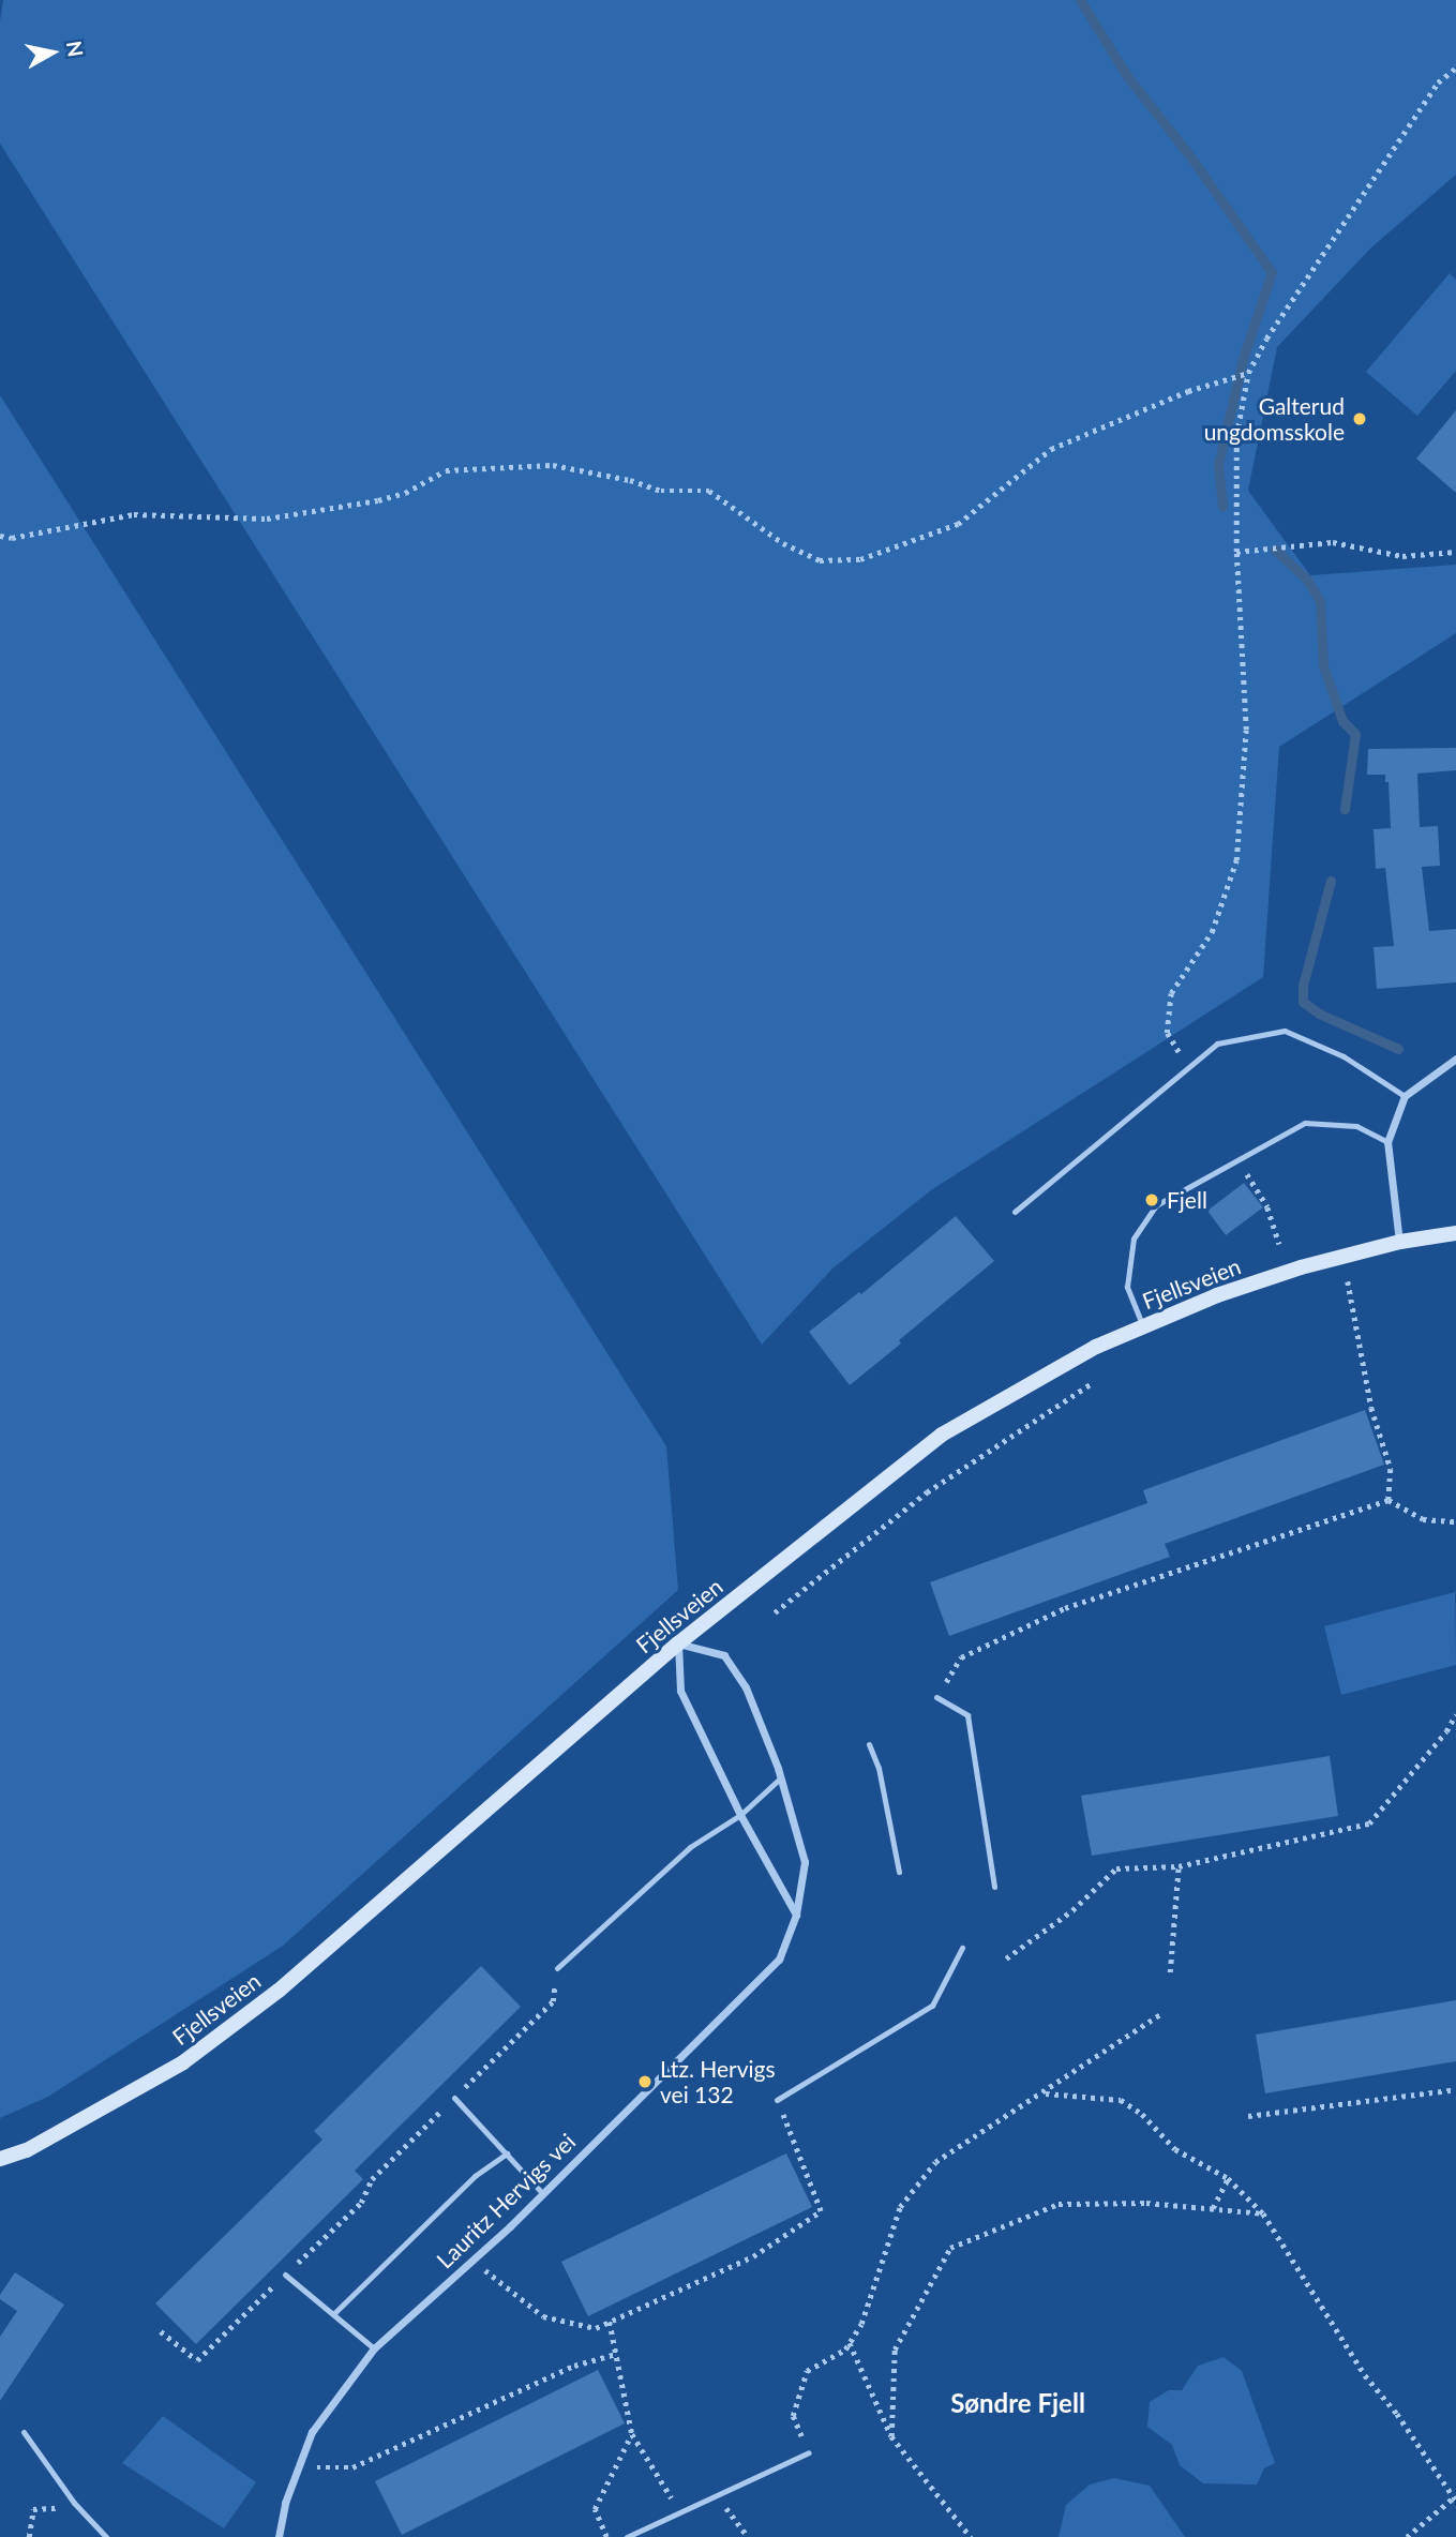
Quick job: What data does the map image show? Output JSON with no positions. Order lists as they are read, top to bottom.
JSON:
{
  "streets": {
    "main road": ["Fjellsveien"],
    "street": ["Lauritz Hervigs vei"]
  },
  "crossings": [
    ["Fjellsveien", "Lauritz Hervigs vei"]
  ],
  "districts": ["Søndre Fjell"],
  "places": ["Galterud ungdomsskole", "Fjell", "Ltz. Hervigs vei 132"],
  "north": "right"
}
